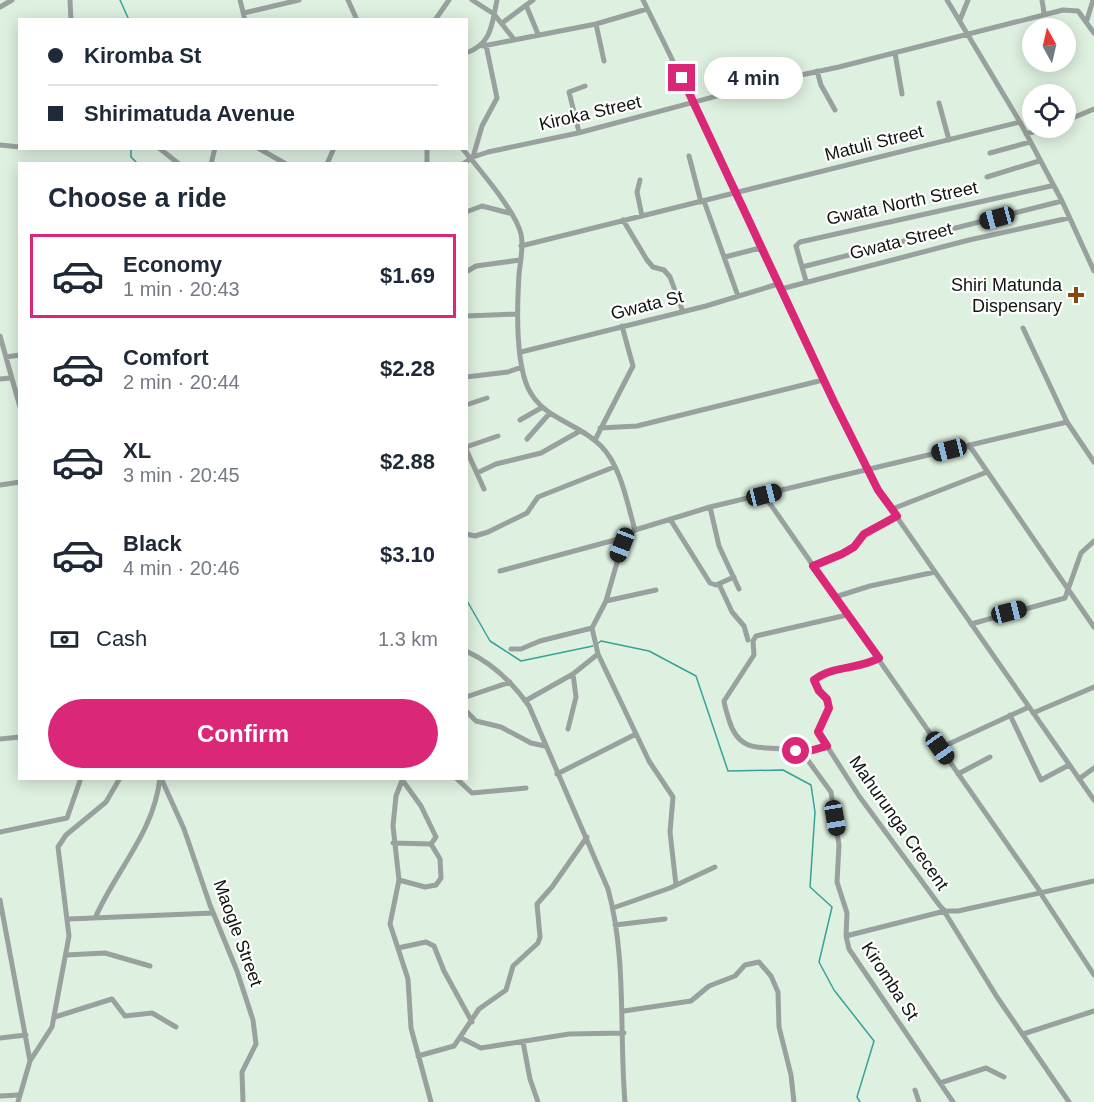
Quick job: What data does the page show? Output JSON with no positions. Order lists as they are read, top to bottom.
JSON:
{
  "streets": {
    "street": [
      "Kiroka Street",
      "Matuli Street",
      "Gwata North Street",
      "Gwata Street",
      "Gwata St",
      "Mahurunga Crecent",
      "Maogle Street",
      "Kiromba St"
    ]
  },
  "crossings": [
    ["Gwata North Street", "Gwata Street"],
    ["Gwata Street", "Gwata St"]
  ],
  "places": {
    "health": ["Shiri Matunda Dispensary"]
  },
  "north": "top",
  "page": {
    "banner": ["Kiromba St", "Shirimatuda Avenue"],
    "bubble": "4 min",
    "heading": "Choose a ride",
    "list": [
      {
        "name": "Economy",
        "note": "1 min · 20:43",
        "value": "$1.69"
      },
      {
        "name": "Comfort",
        "note": "2 min · 20:44",
        "value": "$2.28"
      },
      {
        "name": "XL",
        "note": "3 min · 20:45",
        "value": "$2.88"
      },
      {
        "name": "Black",
        "note": "4 min · 20:46",
        "value": "$3.10"
      }
    ],
    "pay": ["Cash", "1.3 km"],
    "buttons": "Confirm"
  }
}
